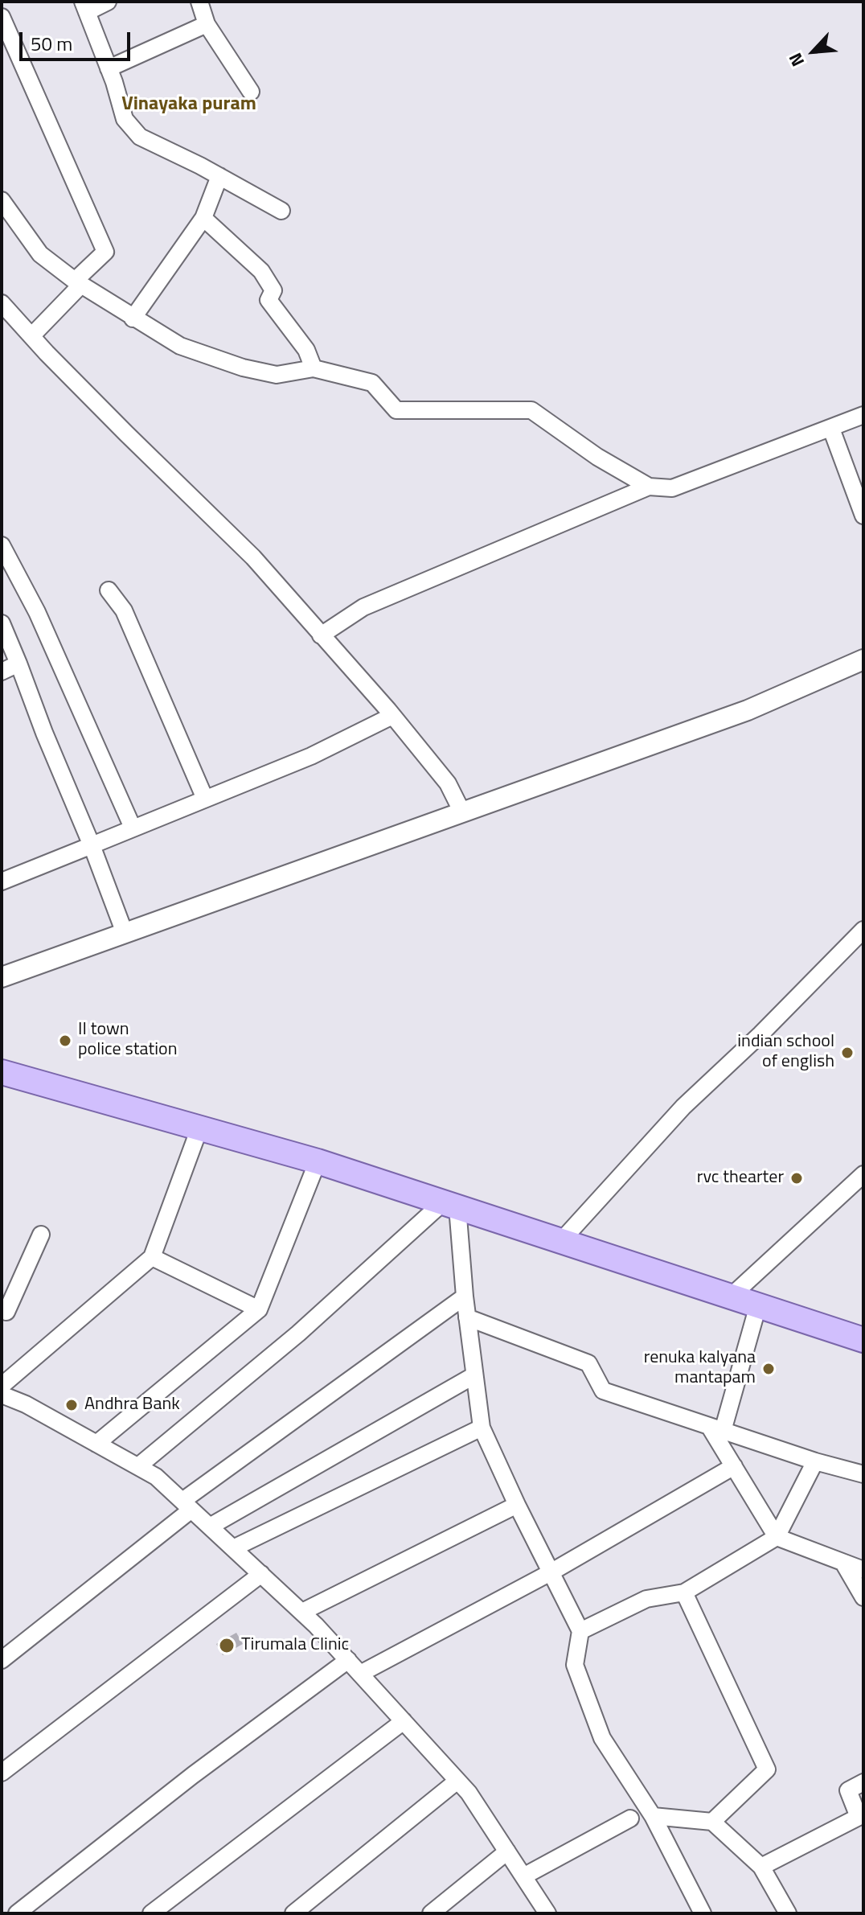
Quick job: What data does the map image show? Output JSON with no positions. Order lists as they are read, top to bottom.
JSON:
{
  "districts": ["Vinayaka puram"],
  "places": [
    "II town police station",
    "indian school of english",
    "rvc thearter",
    "renuka kalyana mantapam",
    "Andhra Bank",
    "Tirumala Clinic"
  ],
  "scale_bar": "50 m",
  "north": "bottom left"
}
